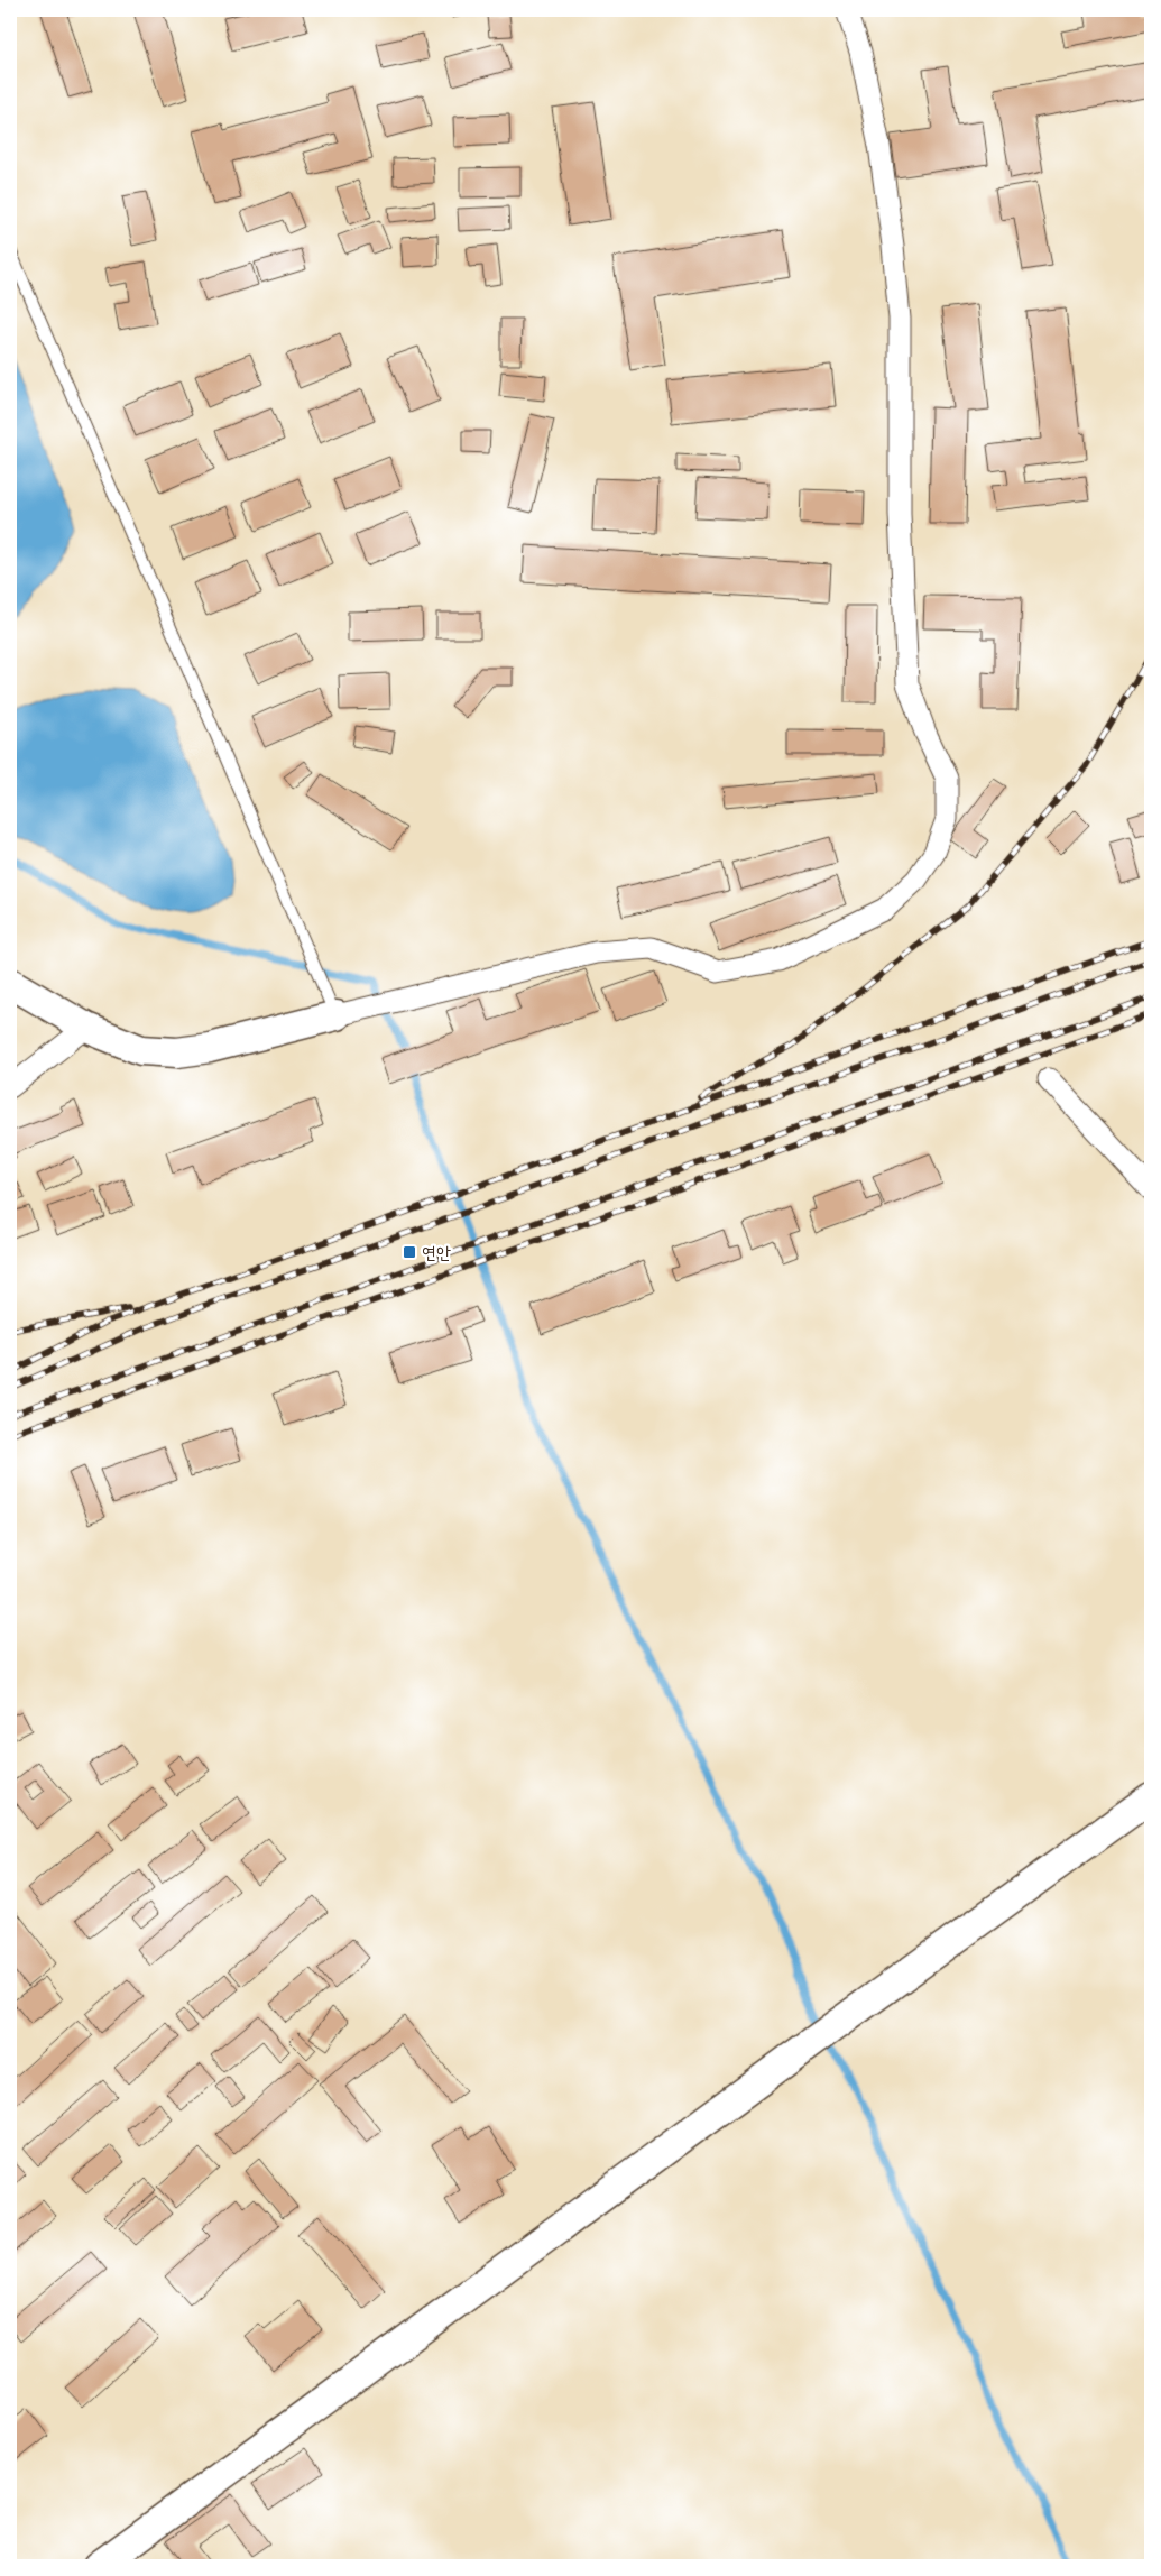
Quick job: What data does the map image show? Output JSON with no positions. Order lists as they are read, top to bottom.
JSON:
{
  "places": {
    "transit": ["연안"]
  }
}
